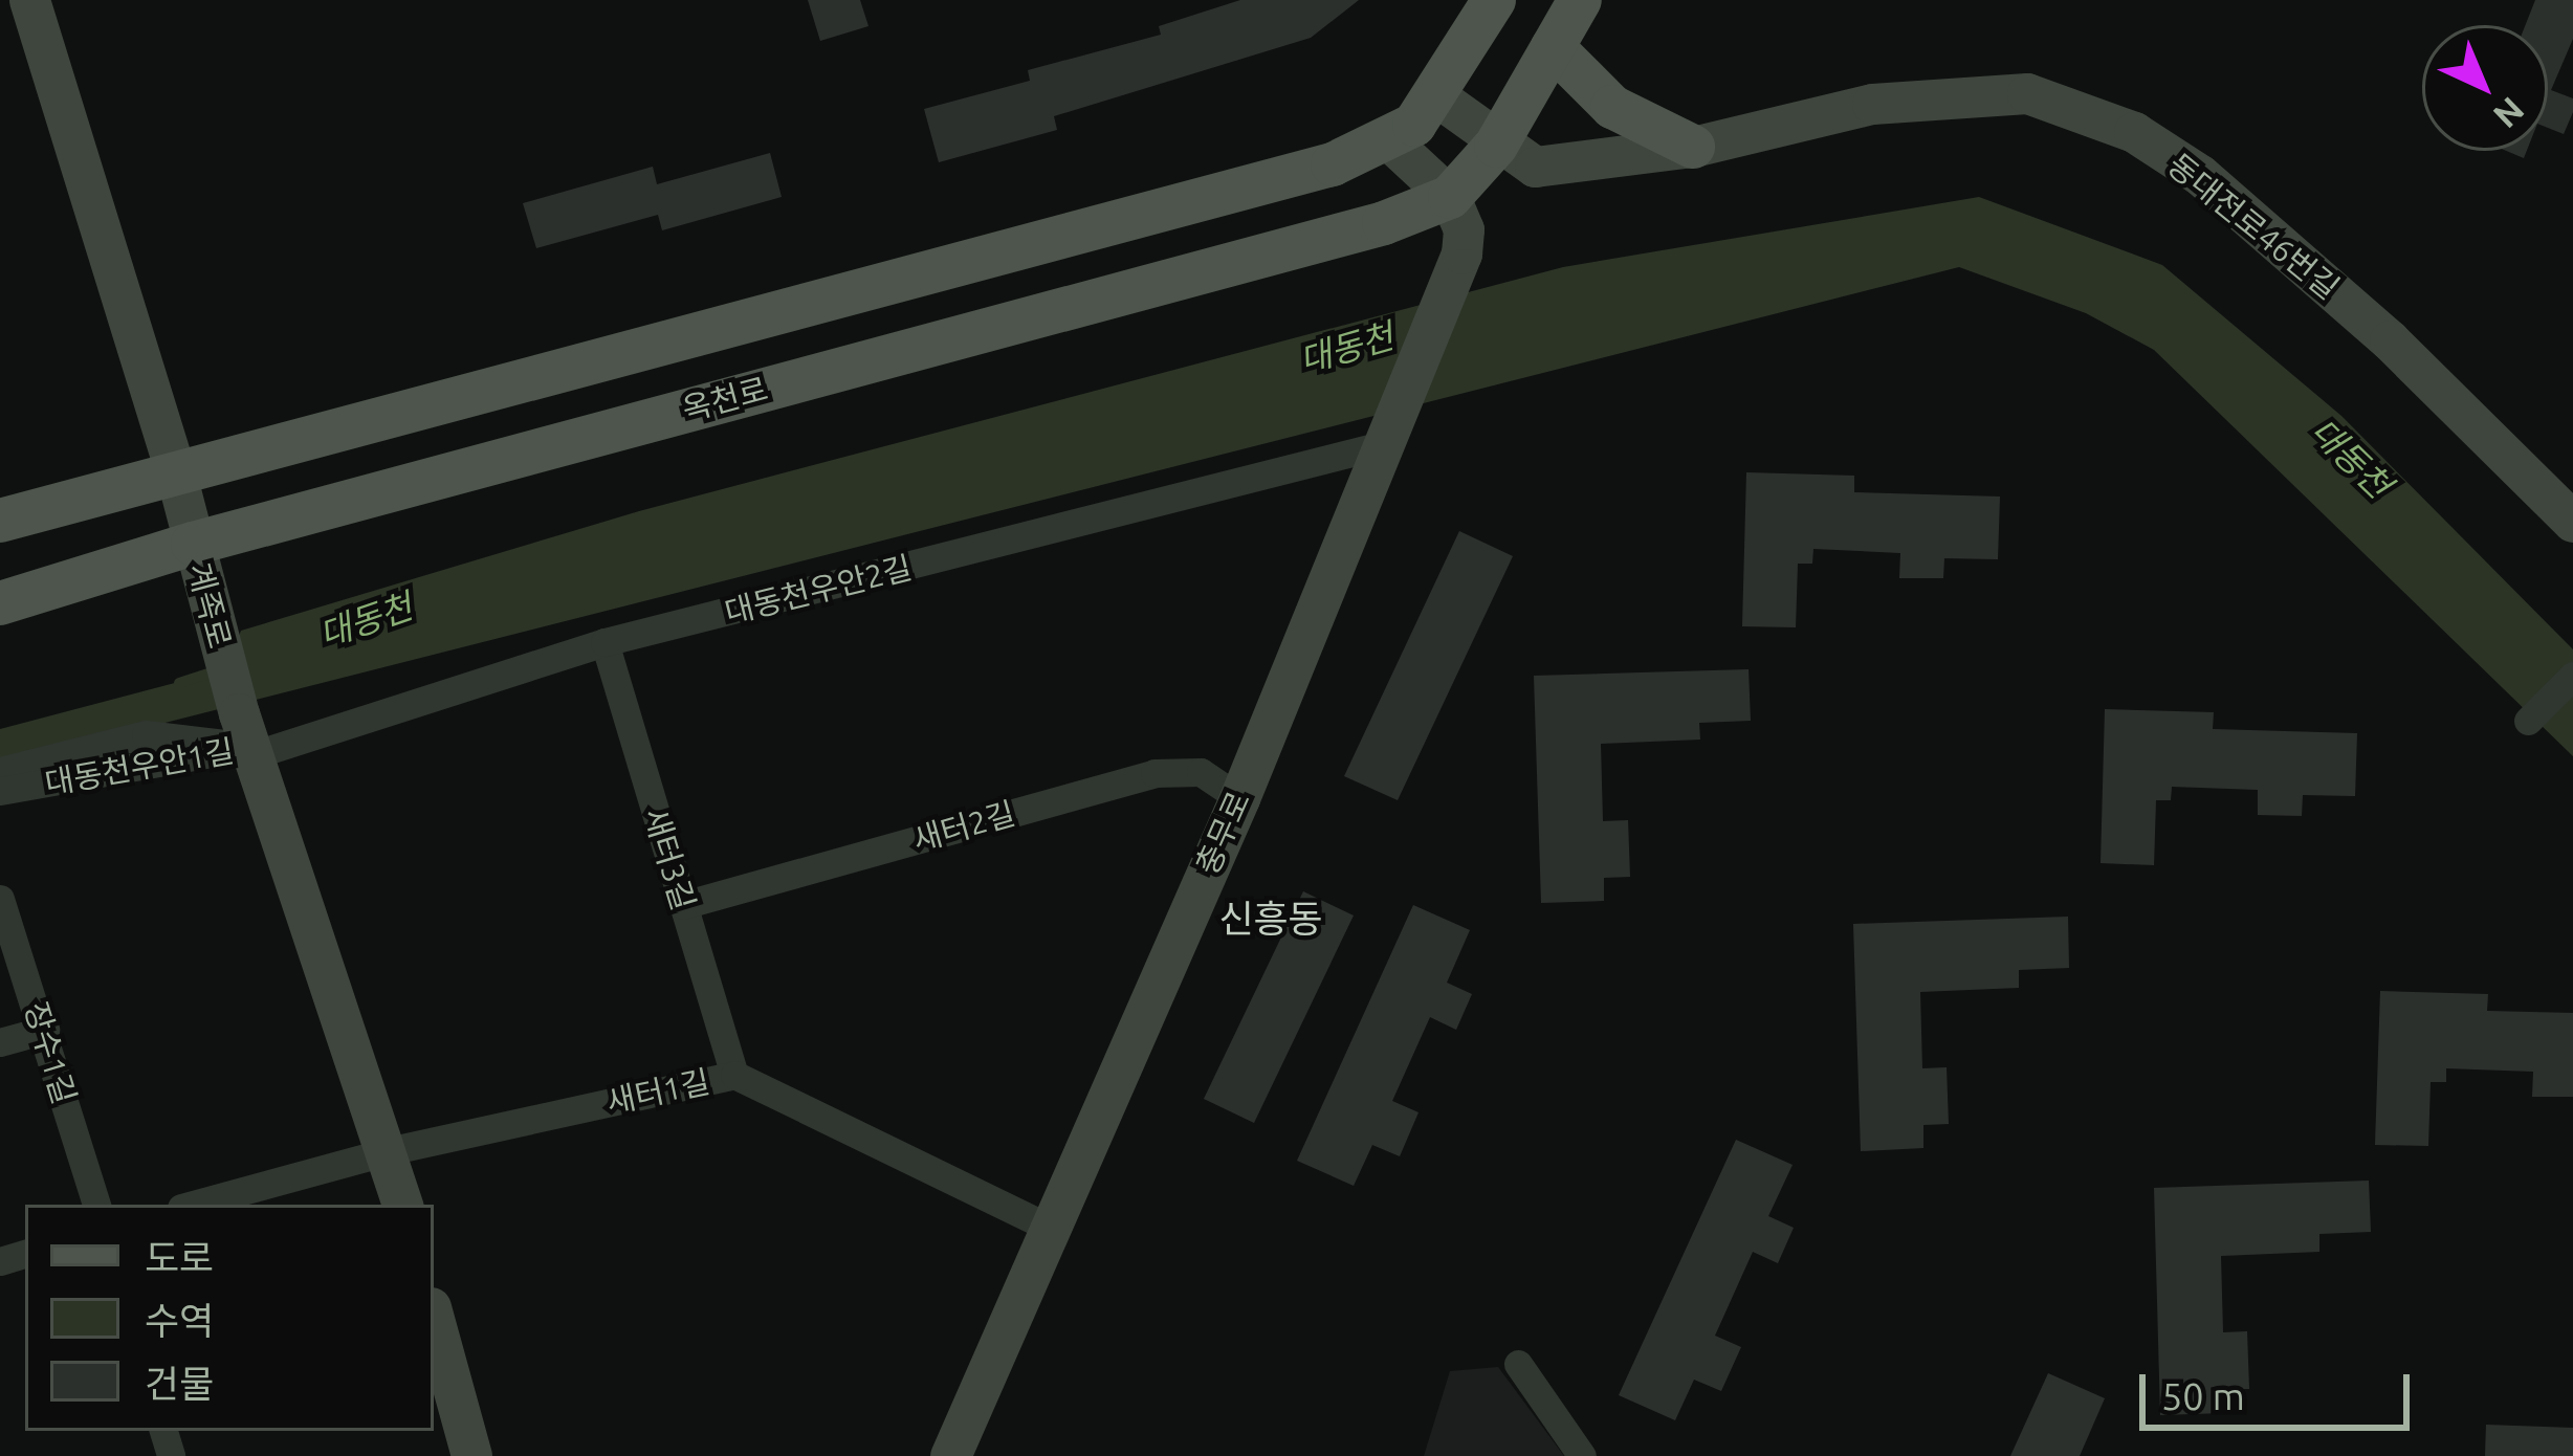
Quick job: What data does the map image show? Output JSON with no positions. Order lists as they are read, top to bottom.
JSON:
{
  "streets": {
    "main road": [
      "동대전로46번길",
      "옥천로",
      "계족로",
      "충무로"
    ],
    "street": [
      "대동천우안2길",
      "대동천우안1길",
      "새터2길",
      "새터3길",
      "장수1길",
      "새터1길"
    ]
  },
  "crossings": [
    ["옥천로", "계족로"],
    ["옥천로", "충무로"],
    ["대동천우안2길", "계족로"],
    ["대동천우안2길", "대동천우안1길"],
    ["대동천우안2길", "충무로"],
    ["대동천우안2길", "새터3길"],
    ["계족로", "대동천우안1길"],
    ["계족로", "새터1길"],
    ["새터2길", "충무로"],
    ["새터2길", "새터3길"],
    ["충무로", "새터1길"],
    ["새터3길", "새터1길"]
  ],
  "districts": ["신흥동"],
  "water": ["대동천"],
  "legend": ["도로", "수역", "건물"],
  "scale_bar": "50 m",
  "north": "bottom right"
}
